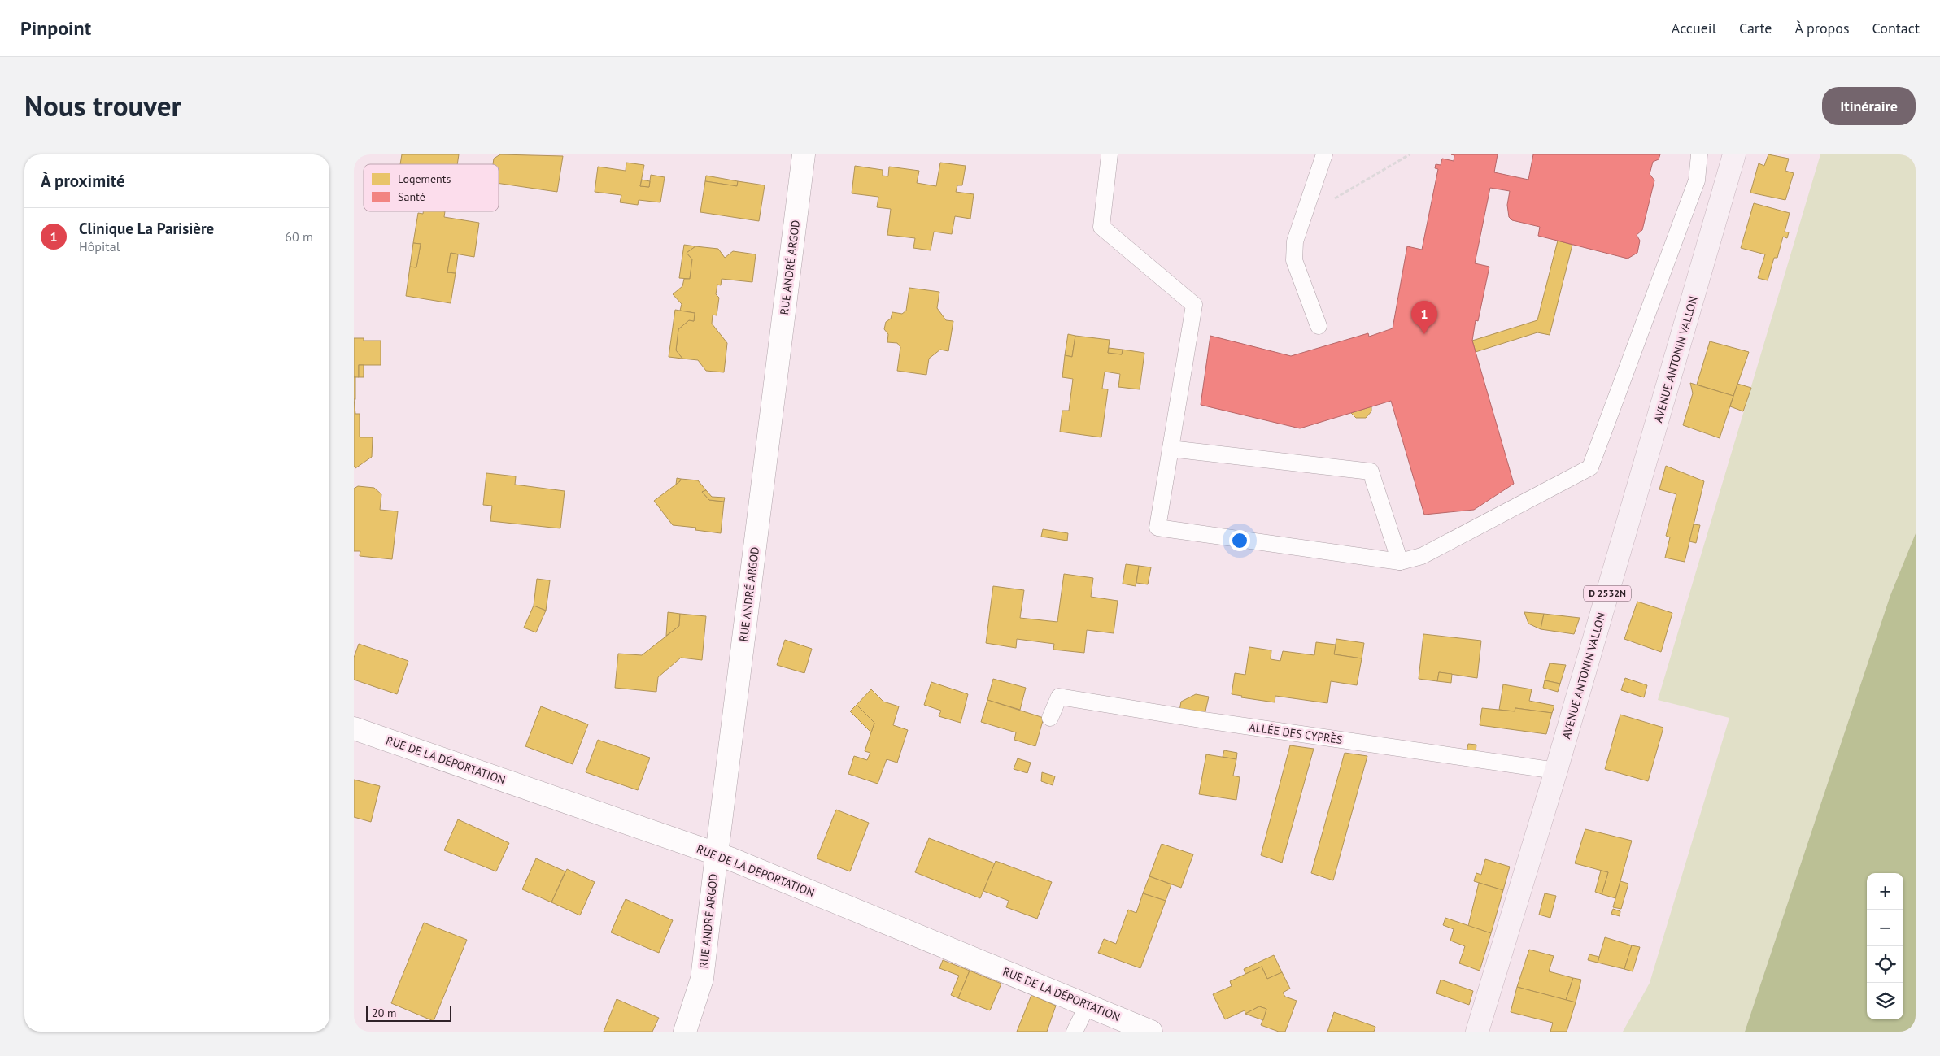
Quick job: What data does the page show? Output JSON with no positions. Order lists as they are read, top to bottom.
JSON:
{
  "streets": {
    "main road": ["AVENUE ANTONIN VALLON", "D 2532N"],
    "street": ["RUE ANDRÉ ARGOD", "RUE DE LA DÉPORTATION"],
    "lane": ["ALLÉE DES CYPRÈS"]
  },
  "crossings": [
    ["RUE ANDRÉ ARGOD", "RUE DE LA DÉPORTATION"],
    ["AVENUE ANTONIN VALLON", "ALLÉE DES CYPRÈS"]
  ],
  "legend": ["Logements", "Santé"],
  "scale_bar": "20 m",
  "page": {
    "header": "Pinpoint",
    "nav": [
      "Accueil",
      "Carte",
      "À propos",
      "Contact"
    ],
    "title": "Nous trouver",
    "buttons": "Itinéraire",
    "heading": "À proximité",
    "list": [
      {
        "mark": "1",
        "name": "Clinique La Parisière",
        "note": "Hôpital",
        "value": "60 m"
      }
    ],
    "pins": "1",
    "map_buttons": ["+", "−"],
    "scale": "20 m"
  }
}
